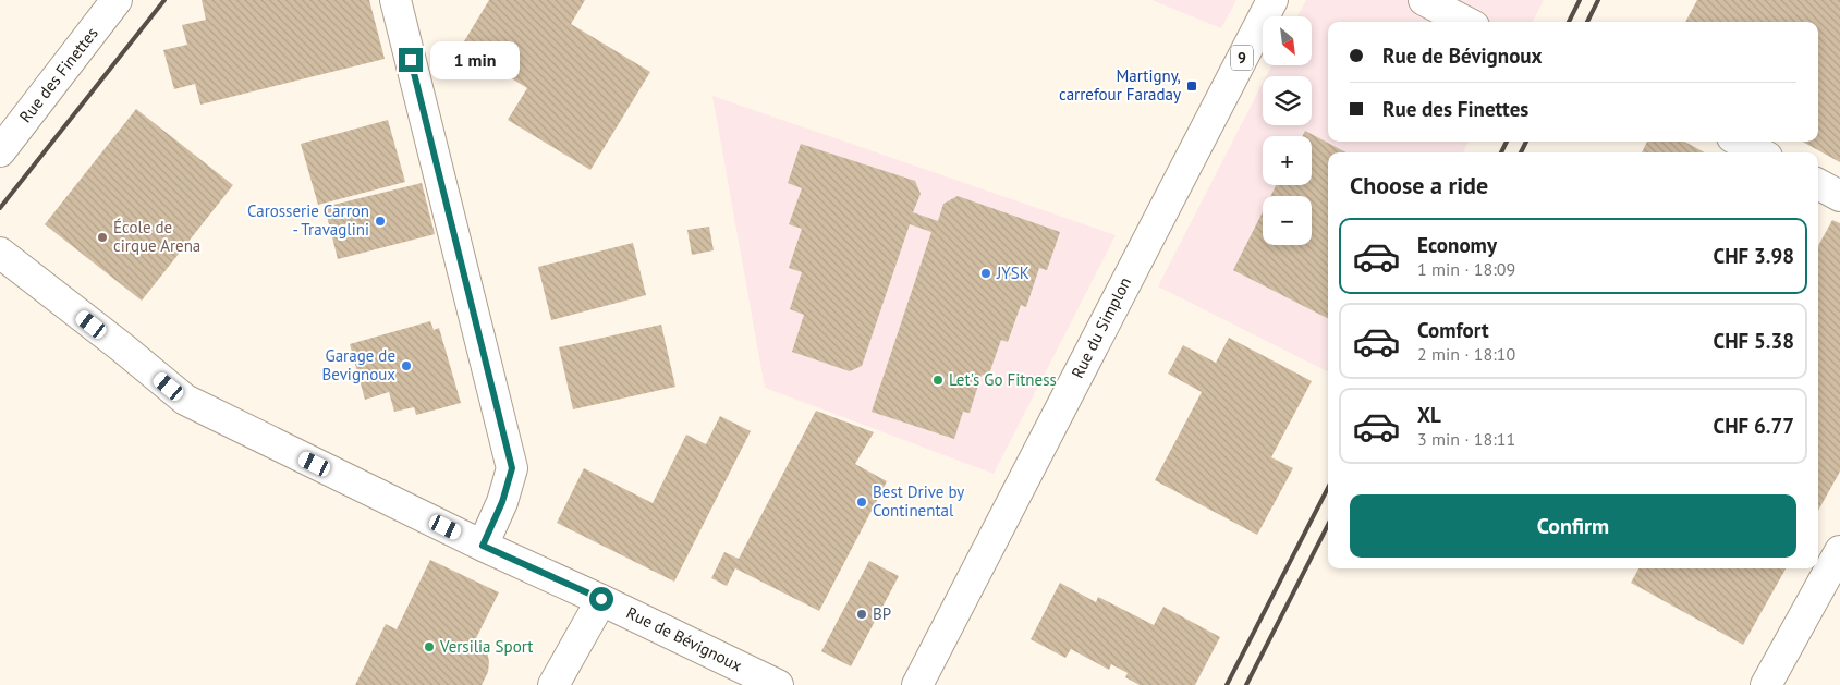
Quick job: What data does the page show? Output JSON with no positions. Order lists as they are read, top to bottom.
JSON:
{
  "streets": {
    "street": [
      "9",
      "Rue des Finettes",
      "Rue du Simplon",
      "Rue de Bévignoux"
    ]
  },
  "places": {
    "transit": ["Martigny, carrefour Faraday"],
    "other": [
      "Carosserie Carron - Travaglini",
      "École de cirque Arena",
      "JYSK",
      "Garage de Bevignoux",
      "Let's Go Fitness",
      "Best Drive by Continental",
      "BP",
      "Versilia Sport"
    ]
  },
  "north": "bottom right",
  "page": {
    "map_buttons": ["+", "−"],
    "banner": ["Rue de Bévignoux", "Rue des Finettes"],
    "bubble": "1 min",
    "heading": "Choose a ride",
    "list": [
      {
        "name": "Economy",
        "note": "1 min · 18:09",
        "value": "CHF 3.98"
      },
      {
        "name": "Comfort",
        "note": "2 min · 18:10",
        "value": "CHF 5.38"
      },
      {
        "name": "XL",
        "note": "3 min · 18:11",
        "value": "CHF 6.77"
      }
    ],
    "buttons": "Confirm"
  }
}
